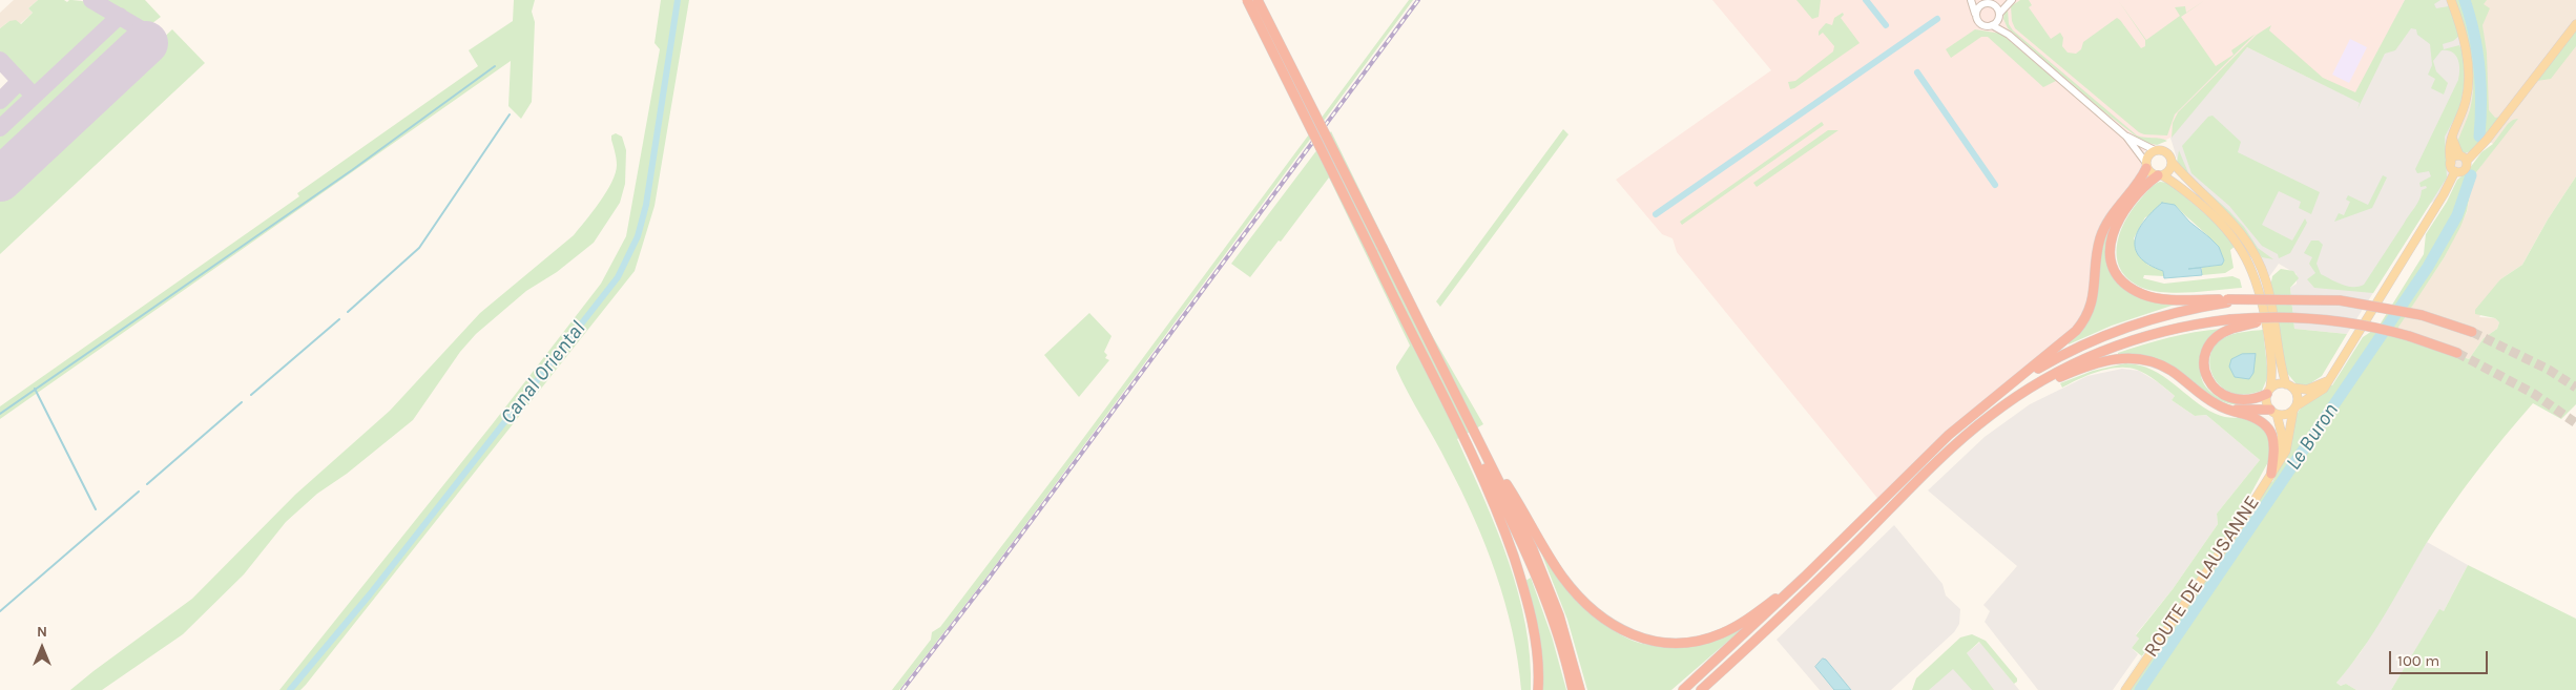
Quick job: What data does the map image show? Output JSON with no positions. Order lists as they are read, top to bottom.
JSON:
{
  "streets": {
    "main road": ["ROUTE DE LAUSANNE"]
  },
  "water": ["Canal Oriental", "Le Buron"],
  "scale_bar": "100 m",
  "north": "top"
}
